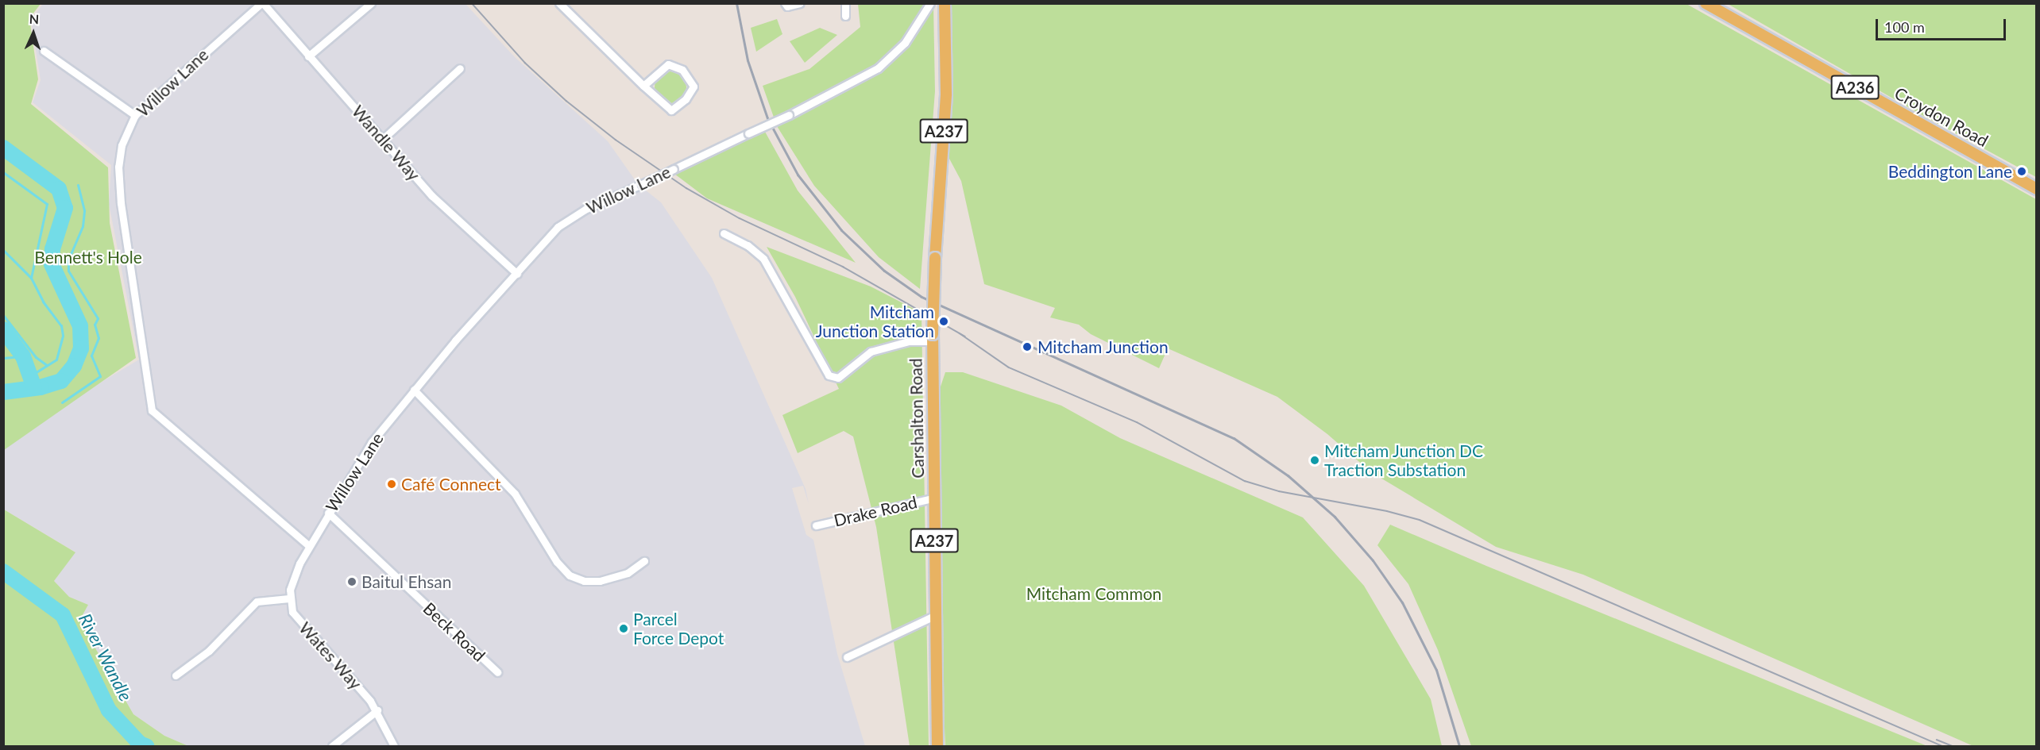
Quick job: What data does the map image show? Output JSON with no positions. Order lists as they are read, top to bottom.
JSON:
{
  "streets": {
    "main road": [
      "A236",
      "Croydon Road",
      "A237",
      "Carshalton Road"
    ],
    "street": [
      "Willow Lane",
      "Wandle Way",
      "Drake Road",
      "Beck Road",
      "Wates Way"
    ]
  },
  "crossings": [
    ["Willow Lane", "Wandle Way"],
    ["Willow Lane", "Beck Road"],
    ["Carshalton Road", "Drake Road"]
  ],
  "water": ["River Wandle"],
  "parks": ["Bennett's Hole", "Mitcham Common"],
  "places": [
    "Beddington Lane",
    "Mitcham Junction Station",
    "Mitcham Junction",
    "Mitcham Junction DC Traction Substation",
    "Café Connect",
    "Baitul Ehsan",
    "Parcel Force Depot"
  ],
  "scale_bar": "100 m",
  "north": "top"
}
